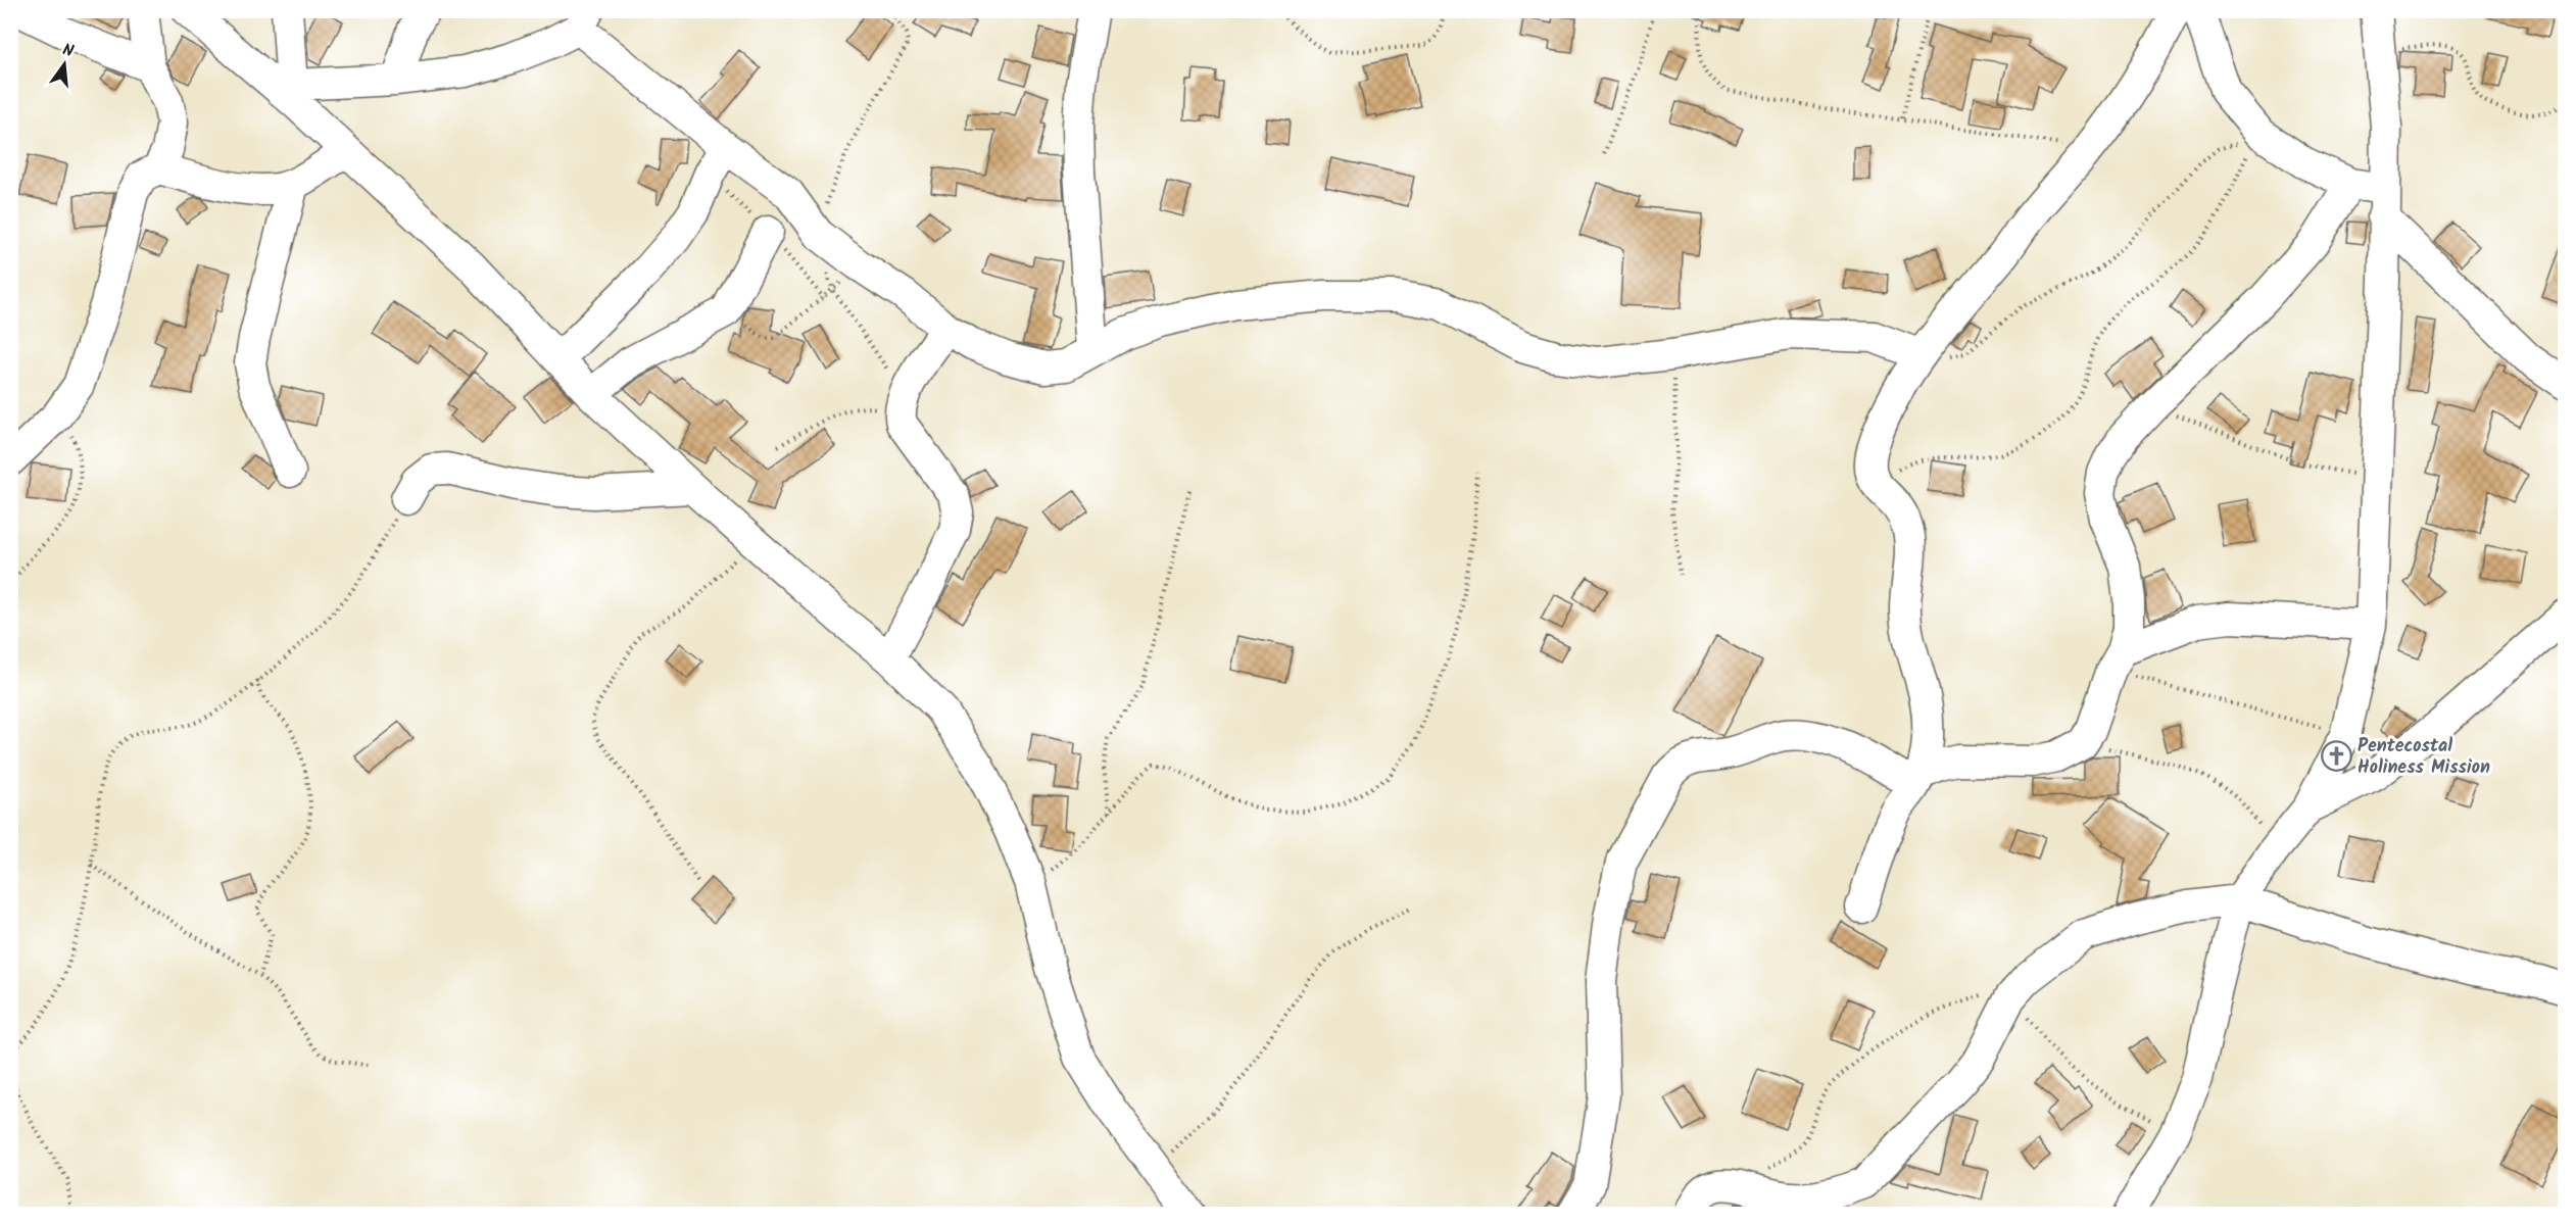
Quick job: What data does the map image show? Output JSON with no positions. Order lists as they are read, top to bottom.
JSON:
{
  "places": {
    "church": ["Pentecostal Holiness Mission"]
  },
  "north": "top"
}
